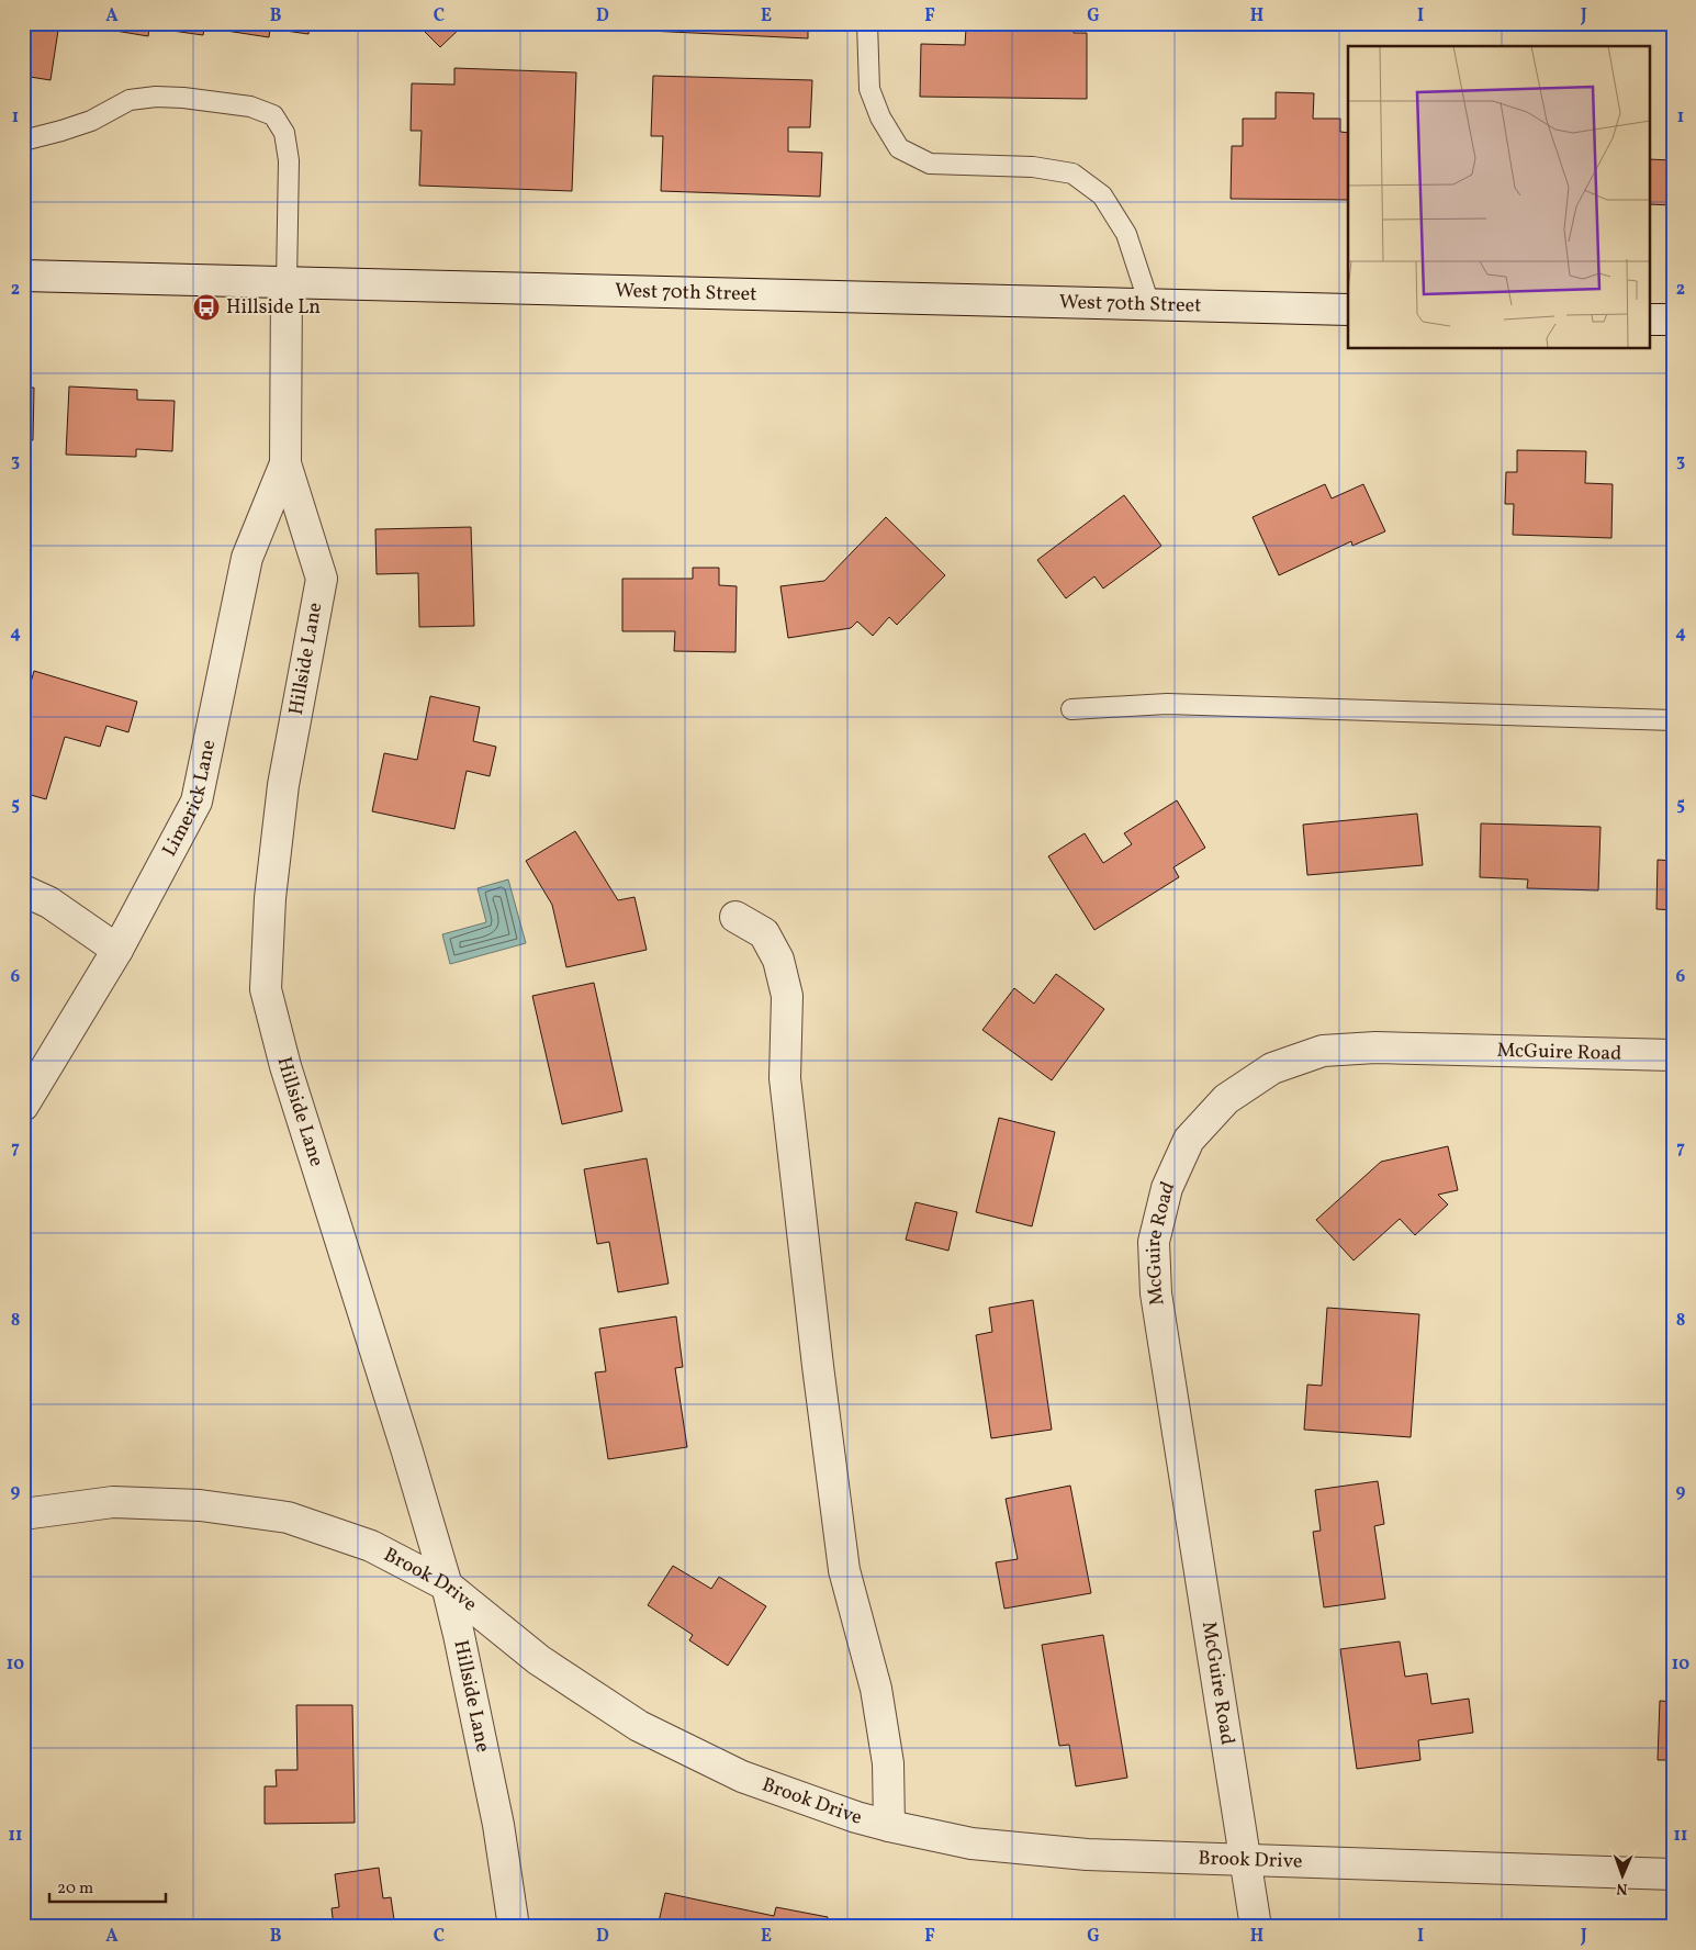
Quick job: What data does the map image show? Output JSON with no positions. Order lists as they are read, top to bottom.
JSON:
{
  "streets": {
    "street": [
      "West 70th Street",
      "Hillside Lane",
      "Limerick Lane",
      "McGuire Road",
      "Brook Drive"
    ]
  },
  "crossings": [
    ["West 70th Street", "Hillside Lane"],
    ["Hillside Lane", "Limerick Lane"],
    ["Hillside Lane", "Brook Drive"],
    ["McGuire Road", "Brook Drive"]
  ],
  "places": {
    "bus stop": ["Hillside Ln"]
  },
  "scale_bar": "20 m",
  "north": "bottom",
  "grid": {
    "columns": [
      "A",
      "B",
      "C",
      "D",
      "E",
      "F",
      "G",
      "H",
      "I",
      "J"
    ],
    "rows": [
      "1",
      "2",
      "3",
      "4",
      "5",
      "6",
      "7",
      "8",
      "9",
      "10",
      "11"
    ]
  }
}
